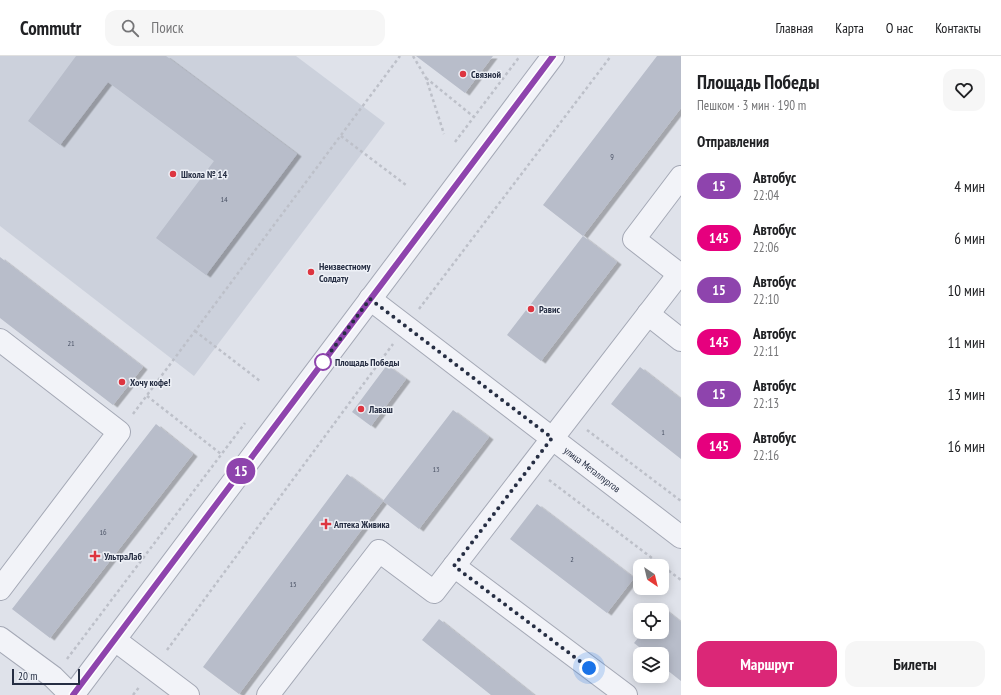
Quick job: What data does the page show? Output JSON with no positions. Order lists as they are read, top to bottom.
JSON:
{
  "streets": {
    "street": ["улица Металлургов"]
  },
  "places": {
    "other": [
      "Связной",
      "Школа № 14",
      "Неизвестному Солдату",
      "Равис",
      "Площадь Победы",
      "Хочу кофе!",
      "Лаваш"
    ],
    "health": ["Аптека Живика", "УльтраЛаб"]
  },
  "lines": ["bus line 15"],
  "house_numbers": [
    "9",
    "14",
    "21",
    "1",
    "13",
    "16",
    "2",
    "15"
  ],
  "scale_bar": "20 m",
  "north": "bottom right",
  "page": {
    "header": "Commutr",
    "search": "Поиск",
    "nav": [
      "Главная",
      "Карта",
      "О нас",
      "Контакты"
    ],
    "on_map": "15",
    "heading": [
      ["Площадь Победы", "Пешком · 3 мин · 190 m"],
      "Отправления"
    ],
    "list": [
      {
        "mark": "15",
        "name": "Автобус",
        "note": "22:04",
        "value": "4 мин"
      },
      {
        "mark": "145",
        "name": "Автобус",
        "note": "22:06",
        "value": "6 мин"
      },
      {
        "mark": "15",
        "name": "Автобус",
        "note": "22:10",
        "value": "10 мин"
      },
      {
        "mark": "145",
        "name": "Автобус",
        "note": "22:11",
        "value": "11 мин"
      },
      {
        "mark": "15",
        "name": "Автобус",
        "note": "22:13",
        "value": "13 мин"
      },
      {
        "mark": "145",
        "name": "Автобус",
        "note": "22:16",
        "value": "16 мин"
      }
    ],
    "buttons": ["Маршрут", "Билеты"],
    "scale": "20 m"
  }
}
